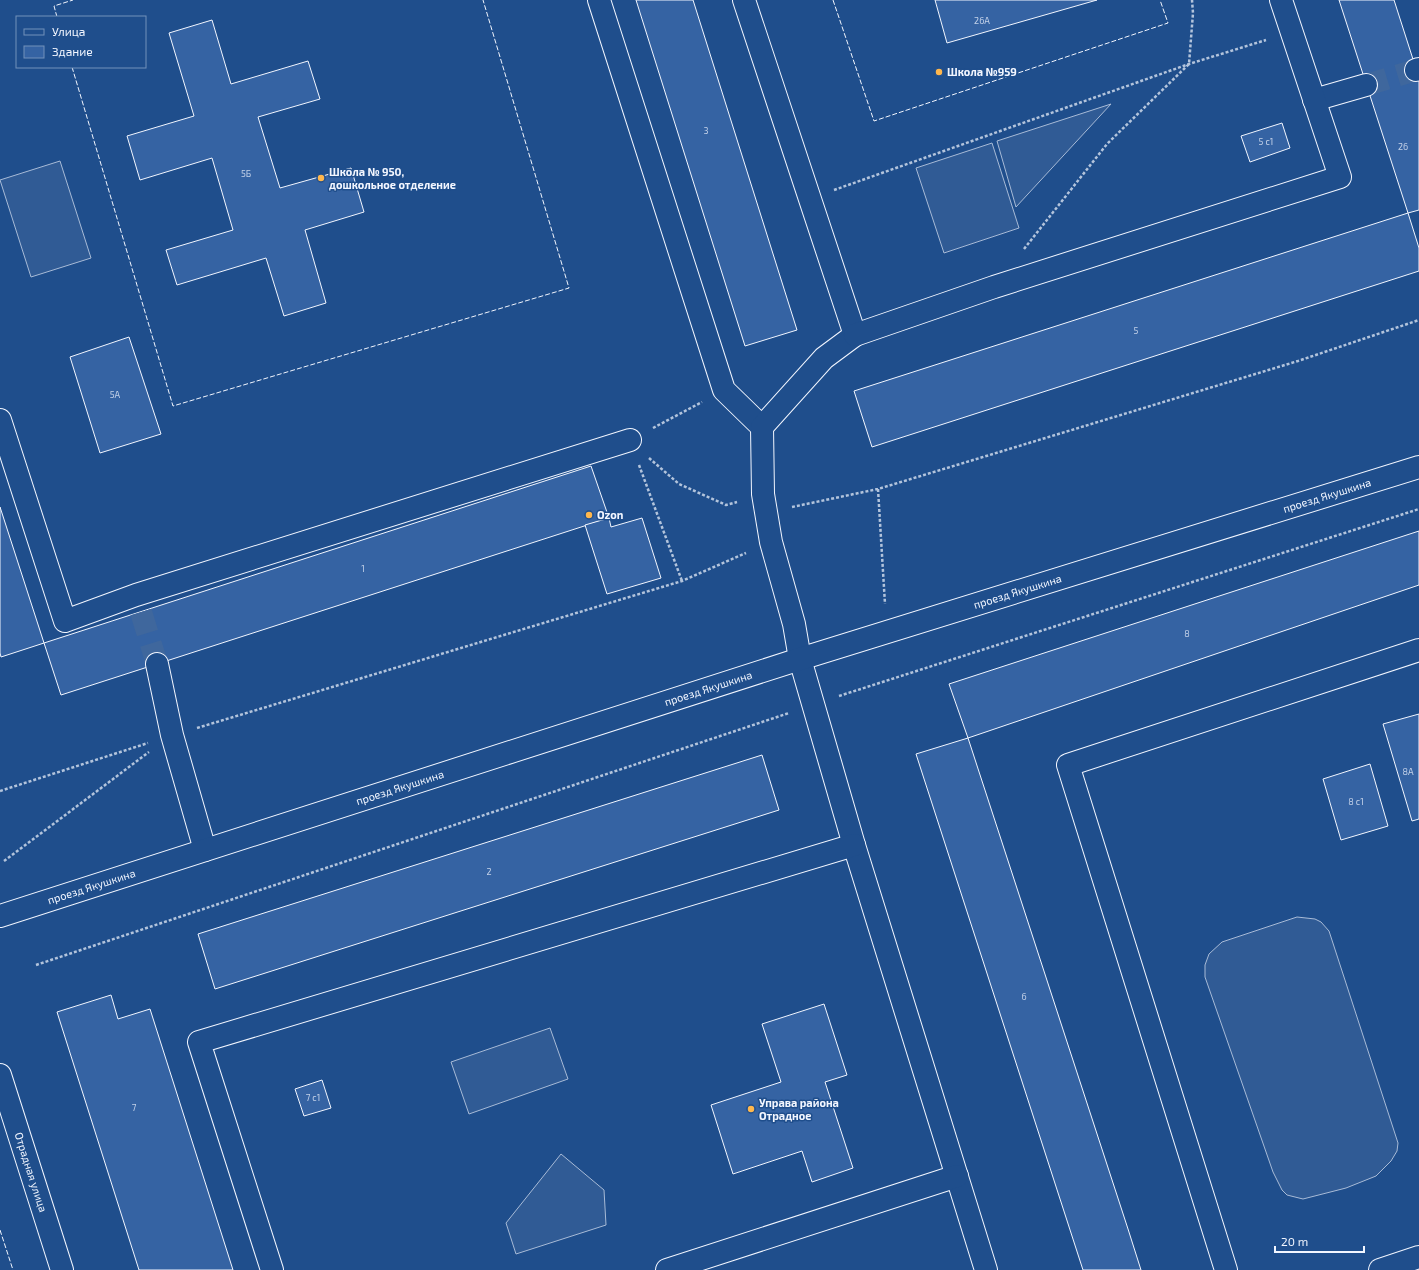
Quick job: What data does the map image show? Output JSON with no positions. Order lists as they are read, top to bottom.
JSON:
{
  "streets": {
    "street": ["проезд Якушкина", "Отрадная улица"]
  },
  "places": [
    "Школа №959",
    "Школа № 950, дошкольное отделение",
    "Ozon",
    "Управа района Отрадное"
  ],
  "house_numbers": [
    "26А",
    "3",
    "5 с1",
    "26",
    "5Б",
    "5",
    "5А",
    "1",
    "8",
    "8А",
    "8 с1",
    "2",
    "6",
    "7 c1",
    "7"
  ],
  "legend": ["Улица", "Здание"],
  "scale_bar": "20 m"
}
